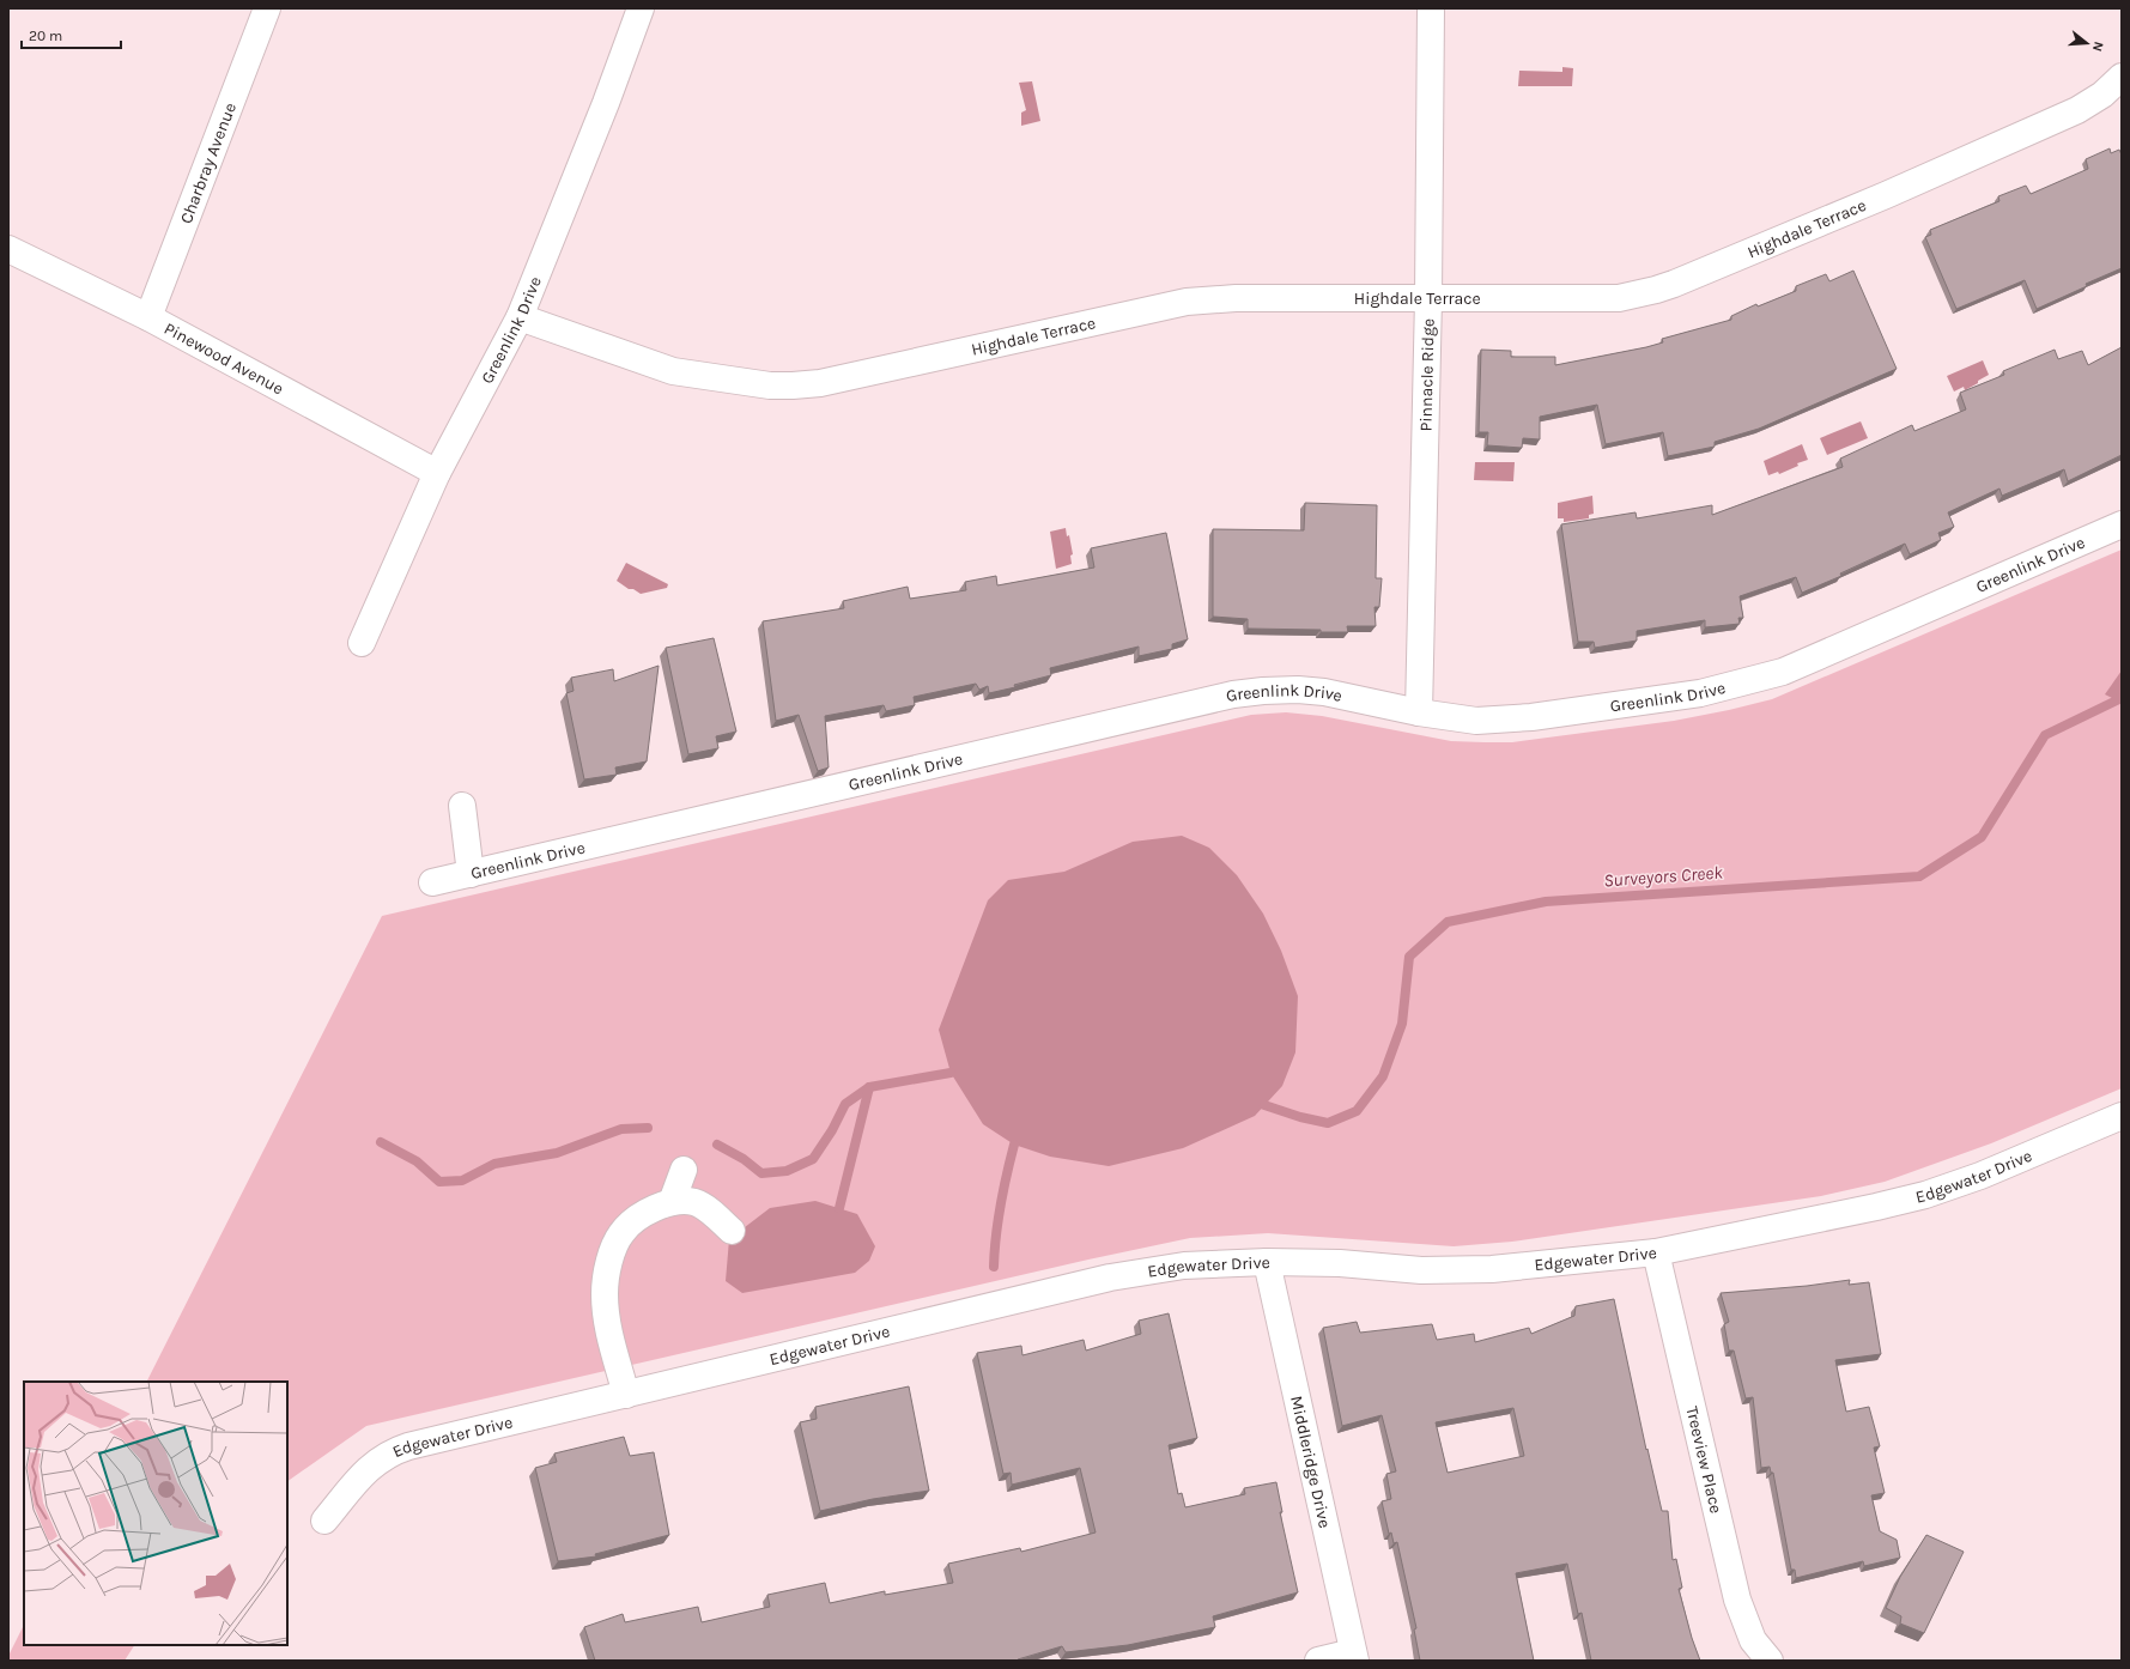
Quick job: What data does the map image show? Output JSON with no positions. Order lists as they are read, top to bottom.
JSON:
{
  "streets": {
    "street": [
      "Charbray Avenue",
      "Highdale Terrace",
      "Greenlink Drive",
      "Pinewood Avenue",
      "Pinnacle Ridge",
      "Edgewater Drive",
      "Treeview Place",
      "Middleridge Drive"
    ]
  },
  "crossings": [
    ["Charbray Avenue", "Pinewood Avenue"],
    ["Highdale Terrace", "Greenlink Drive"],
    ["Highdale Terrace", "Pinnacle Ridge"],
    ["Greenlink Drive", "Pinewood Avenue"],
    ["Greenlink Drive", "Pinnacle Ridge"],
    ["Edgewater Drive", "Treeview Place"],
    ["Edgewater Drive", "Middleridge Drive"]
  ],
  "water": ["Surveyors Creek"],
  "scale_bar": "20 m",
  "north": "right"
}
